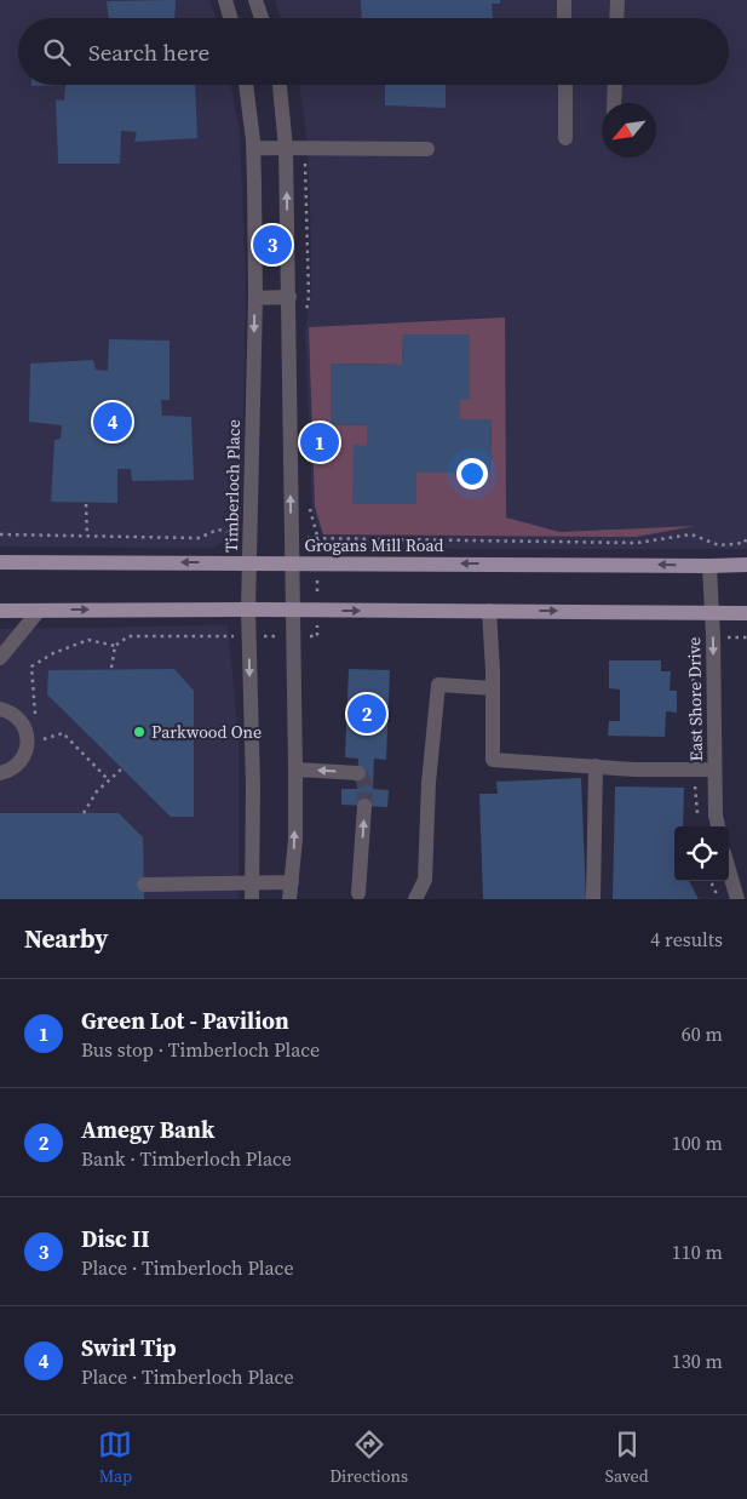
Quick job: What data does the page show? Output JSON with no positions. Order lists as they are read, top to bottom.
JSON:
{
  "streets": {
    "main road": ["Grogans Mill Road"],
    "street": ["Timberloch Place", "East Shore Drive"]
  },
  "crossings": [
    ["Timberloch Place", "Grogans Mill Road"],
    ["Grogans Mill Road", "East Shore Drive"]
  ],
  "one_way": ["East Shore Drive"],
  "places": ["Parkwood One"],
  "north": "bottom left",
  "page": {
    "search": "Search here",
    "pins": [
      "3",
      "4",
      "1",
      "2"
    ],
    "heading": ["Nearby", "4 results"],
    "list": [
      {
        "mark": "1",
        "name": "Green Lot - Pavilion",
        "note": "Bus stop · Timberloch Place",
        "value": "60 m"
      },
      {
        "mark": "2",
        "name": "Amegy Bank",
        "note": "Bank · Timberloch Place",
        "value": "100 m"
      },
      {
        "mark": "3",
        "name": "Disc II",
        "note": "Place · Timberloch Place",
        "value": "110 m"
      },
      {
        "mark": "4",
        "name": "Swirl Tip",
        "note": "Place · Timberloch Place",
        "value": "130 m"
      }
    ],
    "nav": ["Map", "Directions", "Saved"]
  }
}
